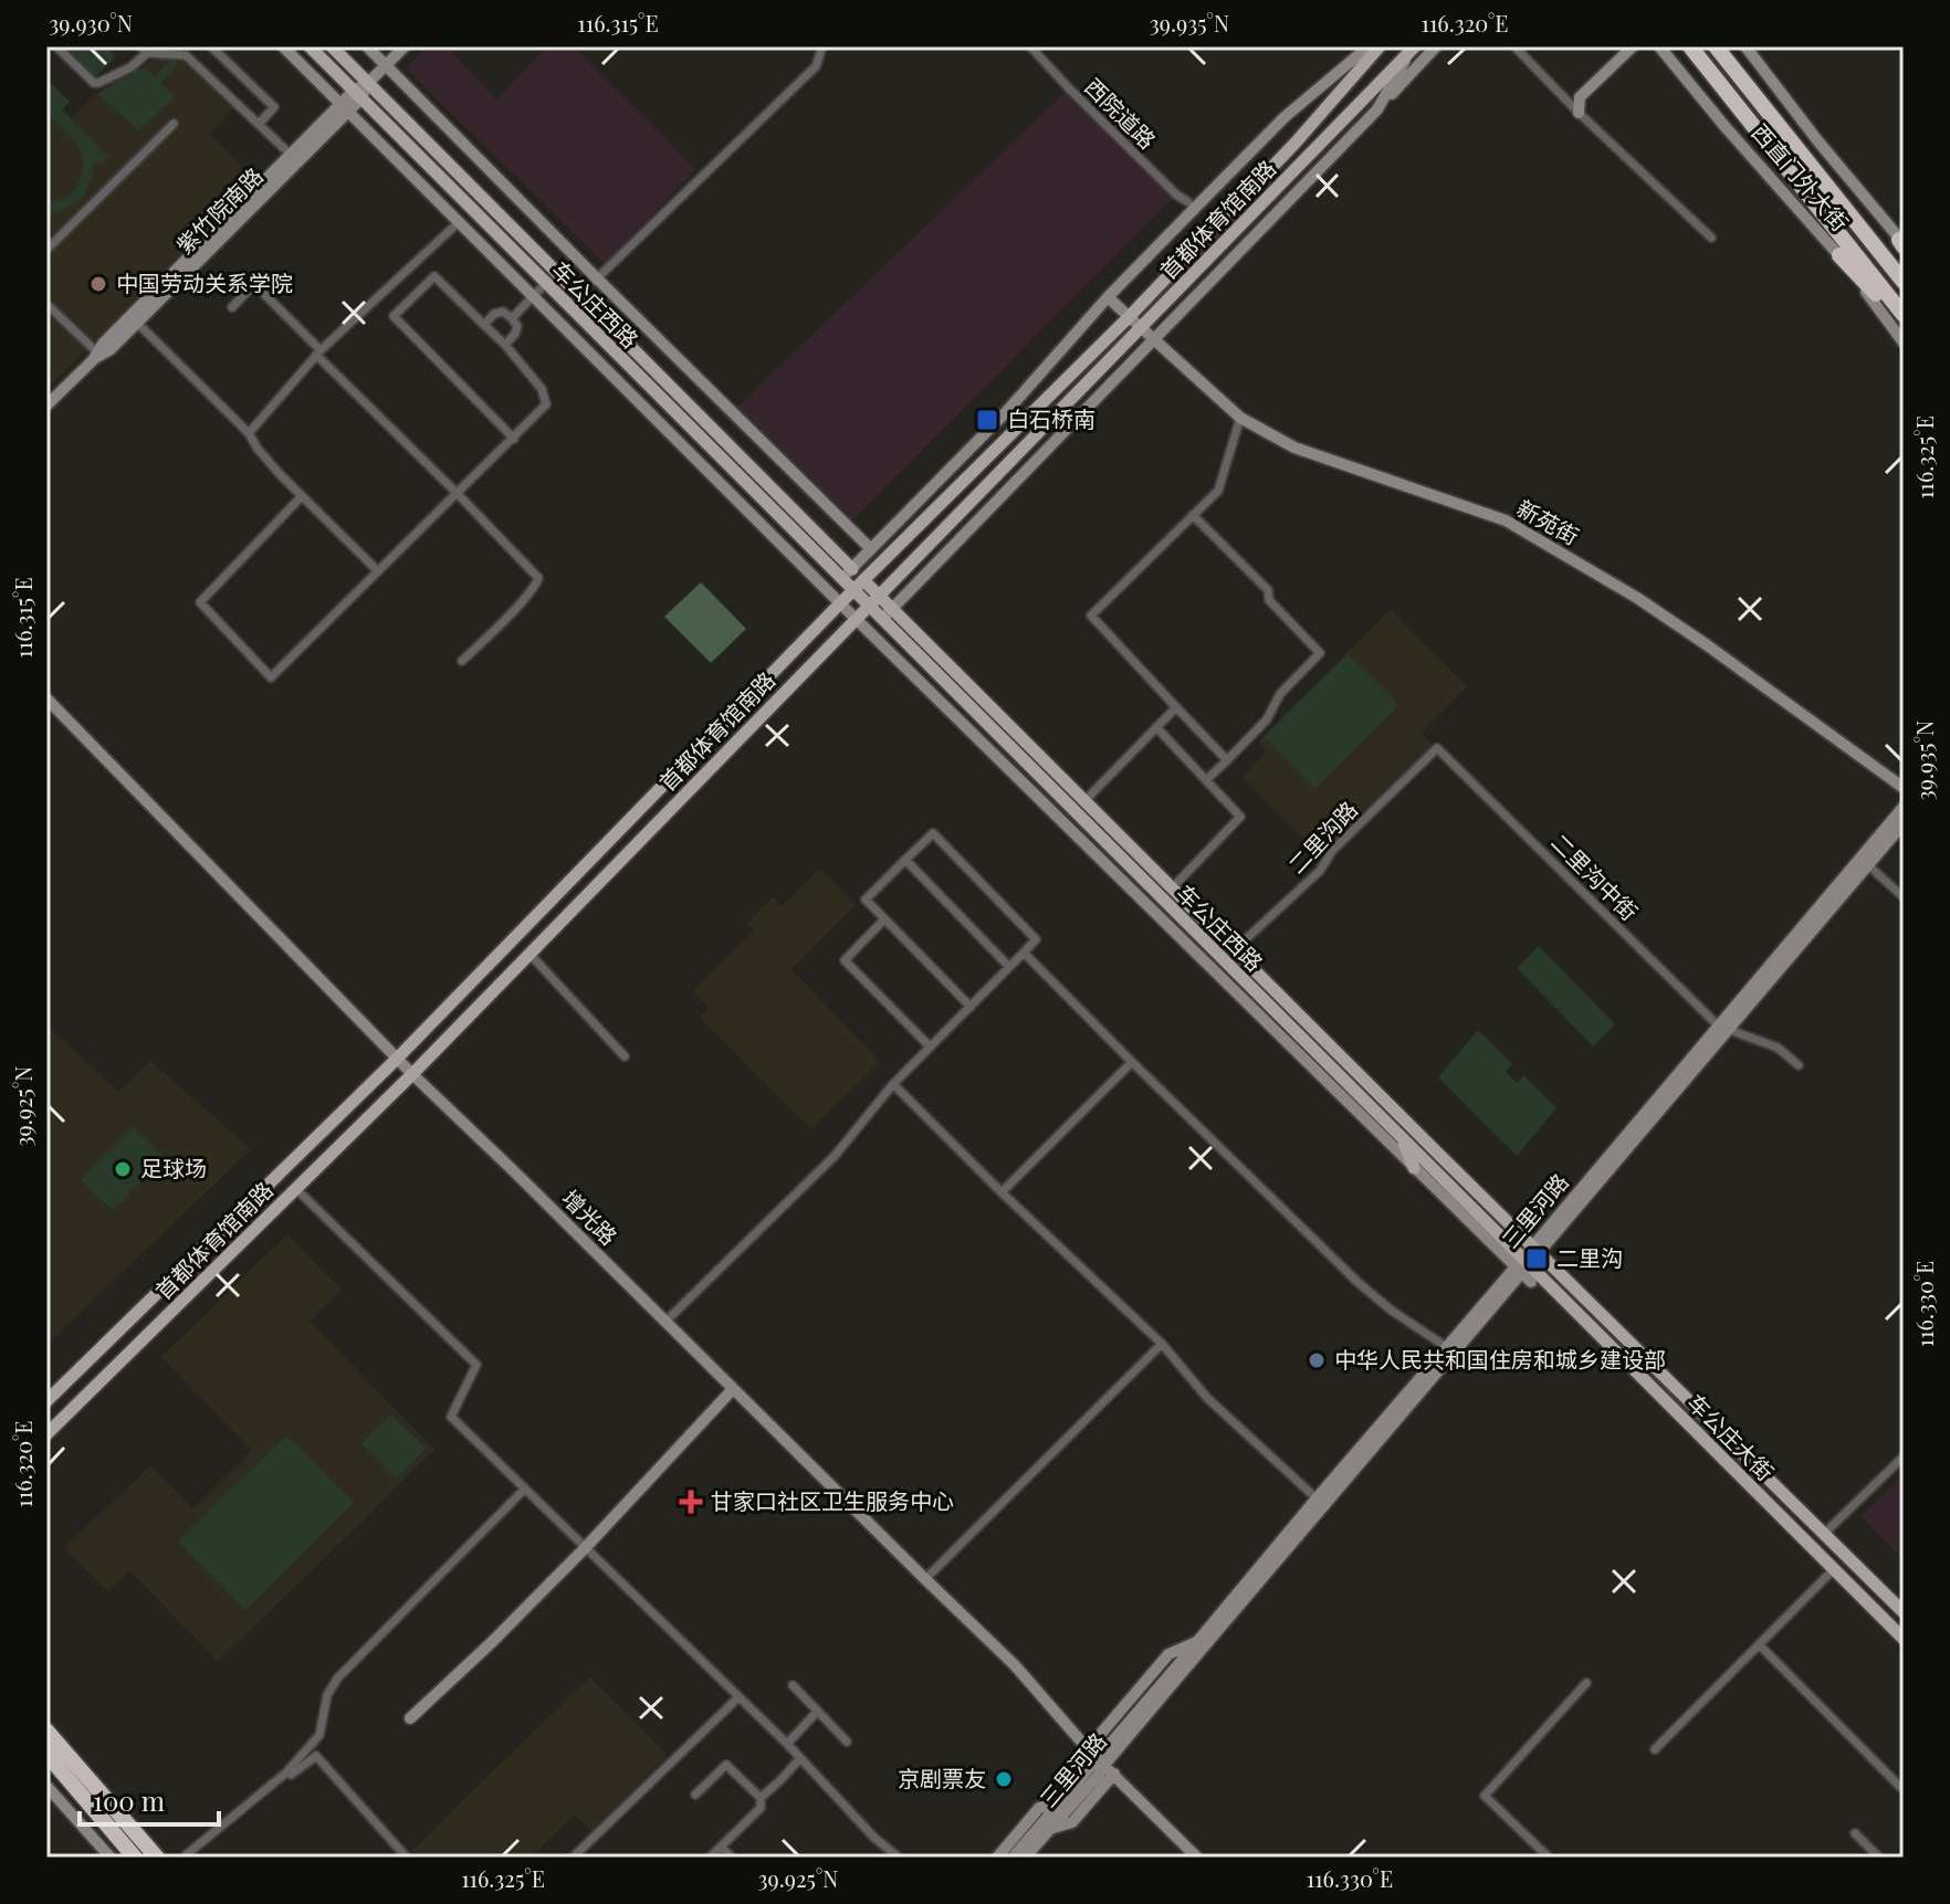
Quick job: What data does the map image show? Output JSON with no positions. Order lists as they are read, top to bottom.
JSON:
{
  "streets": {
    "highway": ["西直门外大街"],
    "main road": ["首都体育馆南路", "车公庄西路", "车公庄大街"],
    "street": [
      "西院道路",
      "紫竹院南路",
      "新苑街",
      "二里沟路",
      "二里沟中街",
      "三里河路",
      "增光路"
    ]
  },
  "crossings": [
    ["紫竹院南路", "车公庄西路"],
    ["首都体育馆南路", "车公庄西路"],
    ["首都体育馆南路", "新苑街"],
    ["首都体育馆南路", "增光路"],
    ["车公庄西路", "二里沟路"],
    ["车公庄西路", "三里河路"],
    ["车公庄西路", "车公庄大街"],
    ["二里沟路", "二里沟中街"],
    ["二里沟中街", "三里河路"],
    ["三里河路", "增光路"],
    ["三里河路", "车公庄大街"]
  ],
  "places": {
    "other": [
      "中国劳动关系学院",
      "足球场",
      "中华人民共和国住房和城乡建设部",
      "京剧票友"
    ],
    "transit": ["白石桥南", "二里沟"],
    "health": ["甘家口社区卫生服务中心"]
  },
  "scale_bar": "100 m",
  "coordinates": [
    "39.930°N",
    "116.315°E",
    "39.935°N",
    "116.320°E",
    "116.325°E",
    "39.925°N",
    "116.330°E"
  ]
}
